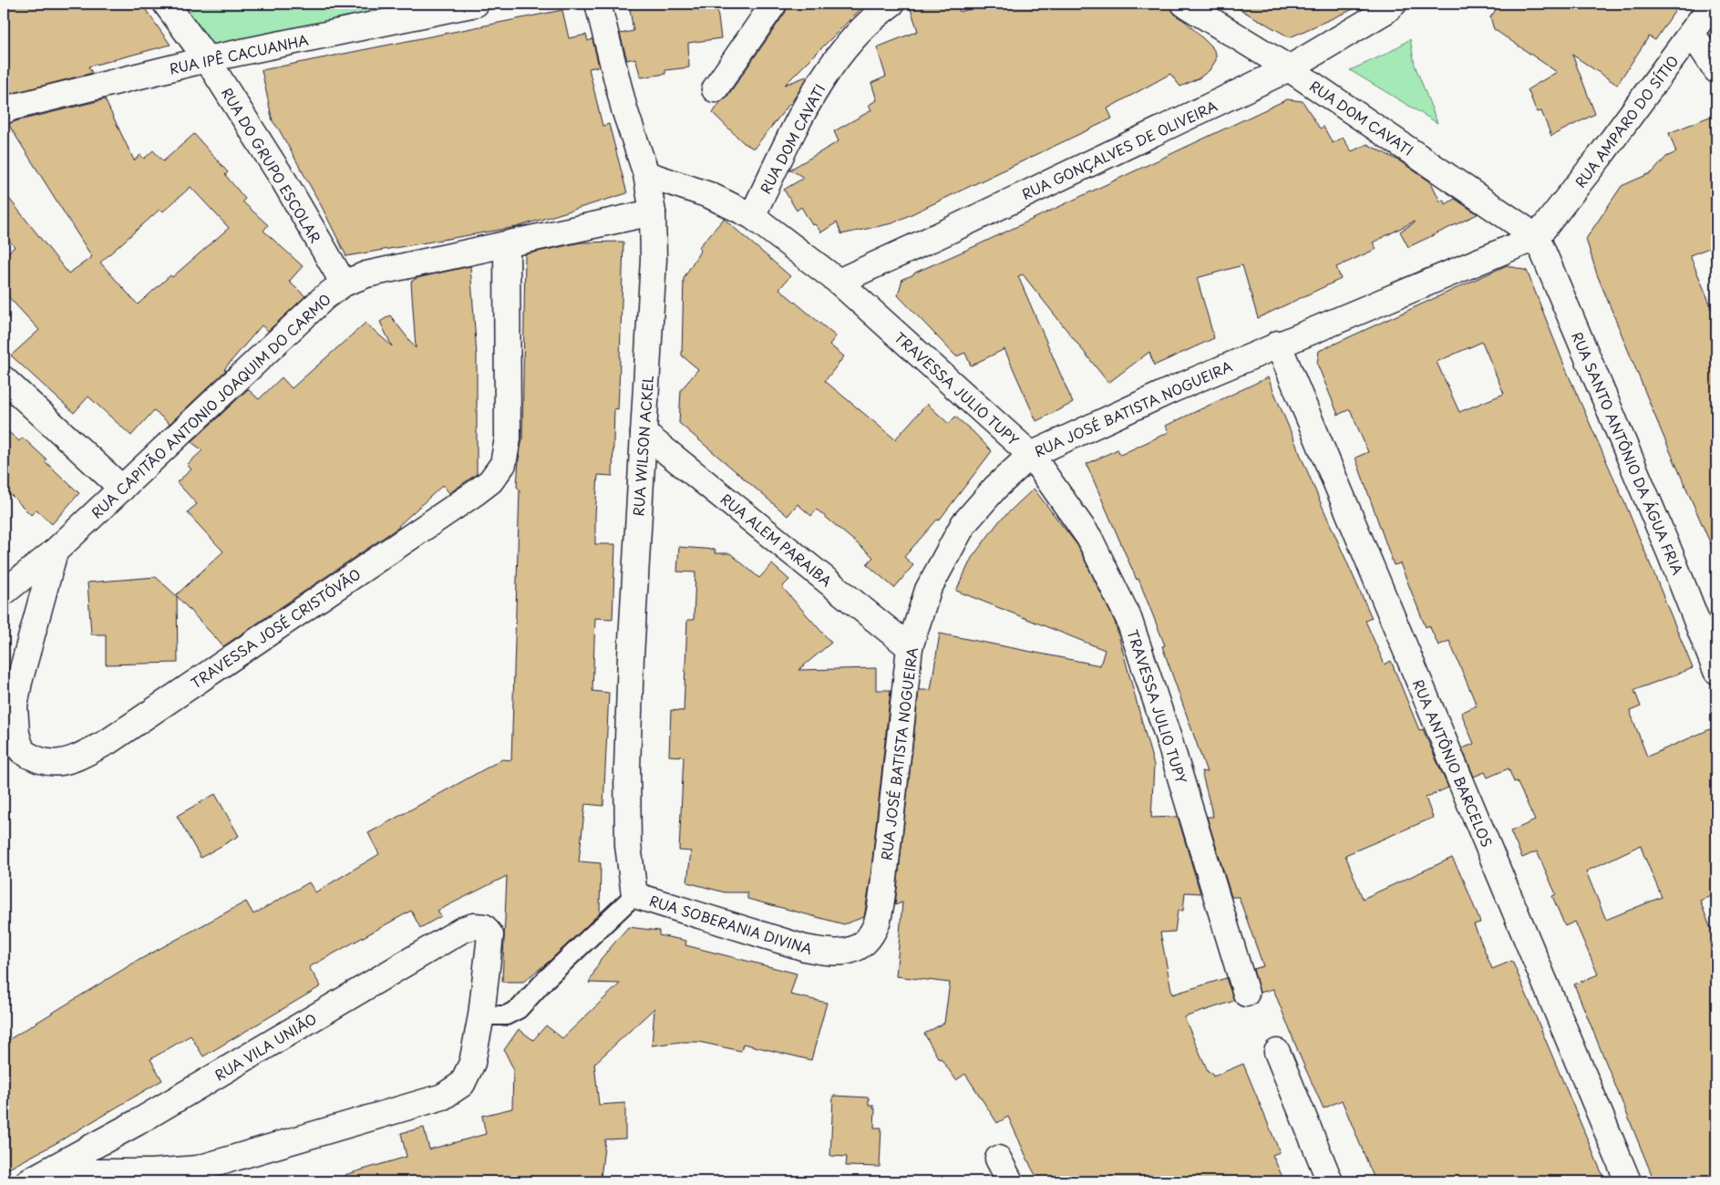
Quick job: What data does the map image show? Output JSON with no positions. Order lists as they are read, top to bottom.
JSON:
{
  "streets": {
    "street": [
      "RUA IPÊ CACUANHA",
      "RUA DOM CAVATI",
      "RUA AMPARO DO SÍTIO",
      "RUA GONÇALVES DE OLIVEIRA",
      "RUA DO GRUPO ESCOLAR",
      "TRAVESSA JULIO TUPY",
      "RUA CAPITÃO ANTONIO JOAQUIM DO CARMO",
      "RUA JOSÉ BATISTA NOGUEIRA",
      "RUA WILSON ACKEL",
      "RUA SANTO ANTÔNIO DA ÁGUA FRIA",
      "RUA ALEM PARAIBA",
      "TRAVESSA JOSÉ CRISTÓVÃO",
      "RUA ANTÔNIO BARCELOS",
      "RUA SOBERANIA DIVINA",
      "RUA VILA UNIÃO"
    ]
  },
  "crossings": [
    ["RUA IPÊ CACUANHA", "RUA DO GRUPO ESCOLAR"],
    ["RUA DOM CAVATI", "RUA AMPARO DO SÍTIO"],
    ["RUA DOM CAVATI", "RUA GONÇALVES DE OLIVEIRA"],
    ["RUA DOM CAVATI", "TRAVESSA JULIO TUPY"],
    ["RUA DOM CAVATI", "RUA JOSÉ BATISTA NOGUEIRA"],
    ["RUA DOM CAVATI", "RUA SANTO ANTÔNIO DA ÁGUA FRIA"],
    ["RUA AMPARO DO SÍTIO", "RUA JOSÉ BATISTA NOGUEIRA"],
    ["RUA AMPARO DO SÍTIO", "RUA SANTO ANTÔNIO DA ÁGUA FRIA"],
    ["RUA GONÇALVES DE OLIVEIRA", "TRAVESSA JULIO TUPY"],
    ["RUA DO GRUPO ESCOLAR", "RUA CAPITÃO ANTONIO JOAQUIM DO CARMO"],
    ["TRAVESSA JULIO TUPY", "RUA JOSÉ BATISTA NOGUEIRA"],
    ["TRAVESSA JULIO TUPY", "RUA WILSON ACKEL"],
    ["RUA CAPITÃO ANTONIO JOAQUIM DO CARMO", "RUA WILSON ACKEL"],
    ["RUA CAPITÃO ANTONIO JOAQUIM DO CARMO", "TRAVESSA JOSÉ CRISTÓVÃO"],
    ["RUA JOSÉ BATISTA NOGUEIRA", "RUA SANTO ANTÔNIO DA ÁGUA FRIA"],
    ["RUA JOSÉ BATISTA NOGUEIRA", "RUA ALEM PARAIBA"],
    ["RUA JOSÉ BATISTA NOGUEIRA", "RUA ANTÔNIO BARCELOS"],
    ["RUA JOSÉ BATISTA NOGUEIRA", "RUA SOBERANIA DIVINA"],
    ["RUA WILSON ACKEL", "RUA ALEM PARAIBA"],
    ["RUA WILSON ACKEL", "RUA SOBERANIA DIVINA"]
  ]
}
